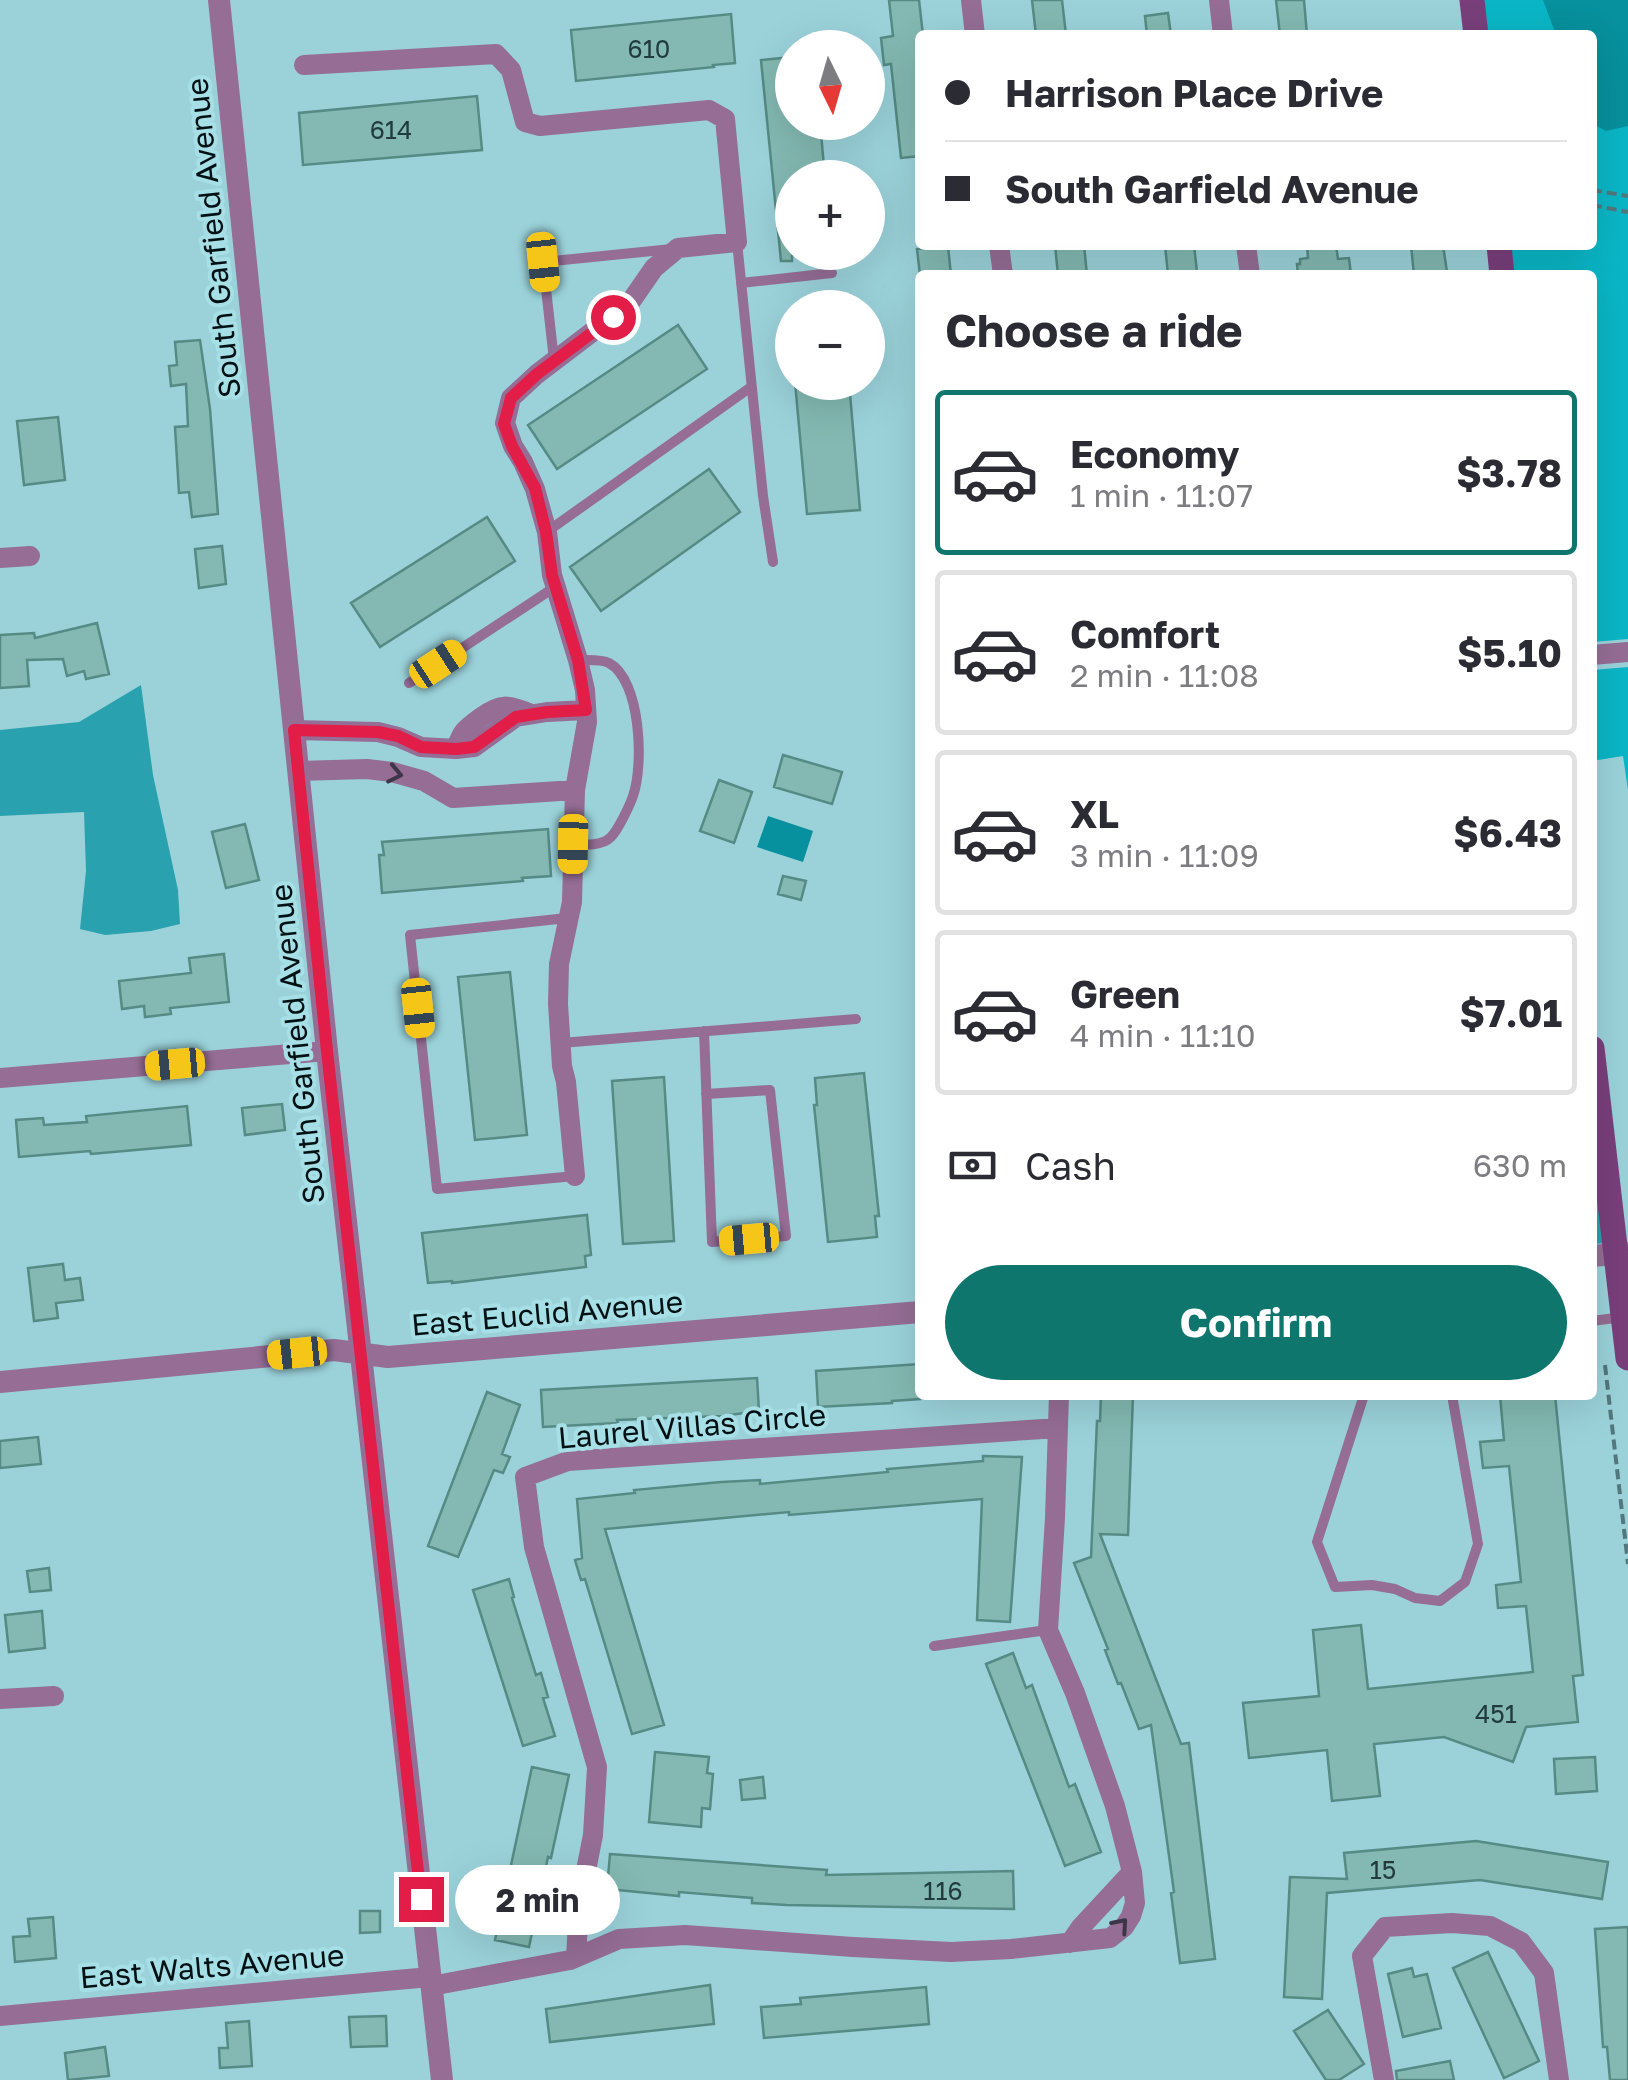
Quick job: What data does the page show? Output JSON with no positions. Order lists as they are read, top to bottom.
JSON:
{
  "streets": {
    "street": [
      "South Garfield Avenue",
      "East Euclid Avenue",
      "Laurel Villas Circle",
      "East Walts Avenue"
    ]
  },
  "crossings": [
    ["South Garfield Avenue", "East Euclid Avenue"],
    ["South Garfield Avenue", "East Walts Avenue"]
  ],
  "house_numbers": [
    "610",
    "614",
    "451",
    "15",
    "116"
  ],
  "north": "bottom",
  "page": {
    "map_buttons": ["+", "−"],
    "banner": ["Harrison Place Drive", "South Garfield Avenue"],
    "heading": "Choose a ride",
    "list": [
      {
        "name": "Economy",
        "note": "1 min · 11:07",
        "value": "$3.78"
      },
      {
        "name": "Comfort",
        "note": "2 min · 11:08",
        "value": "$5.10"
      },
      {
        "name": "XL",
        "note": "3 min · 11:09",
        "value": "$6.43"
      },
      {
        "name": "Green",
        "note": "4 min · 11:10",
        "value": "$7.01"
      }
    ],
    "pay": ["Cash", "630 m"],
    "buttons": "Confirm",
    "bubble": "2 min"
  }
}
